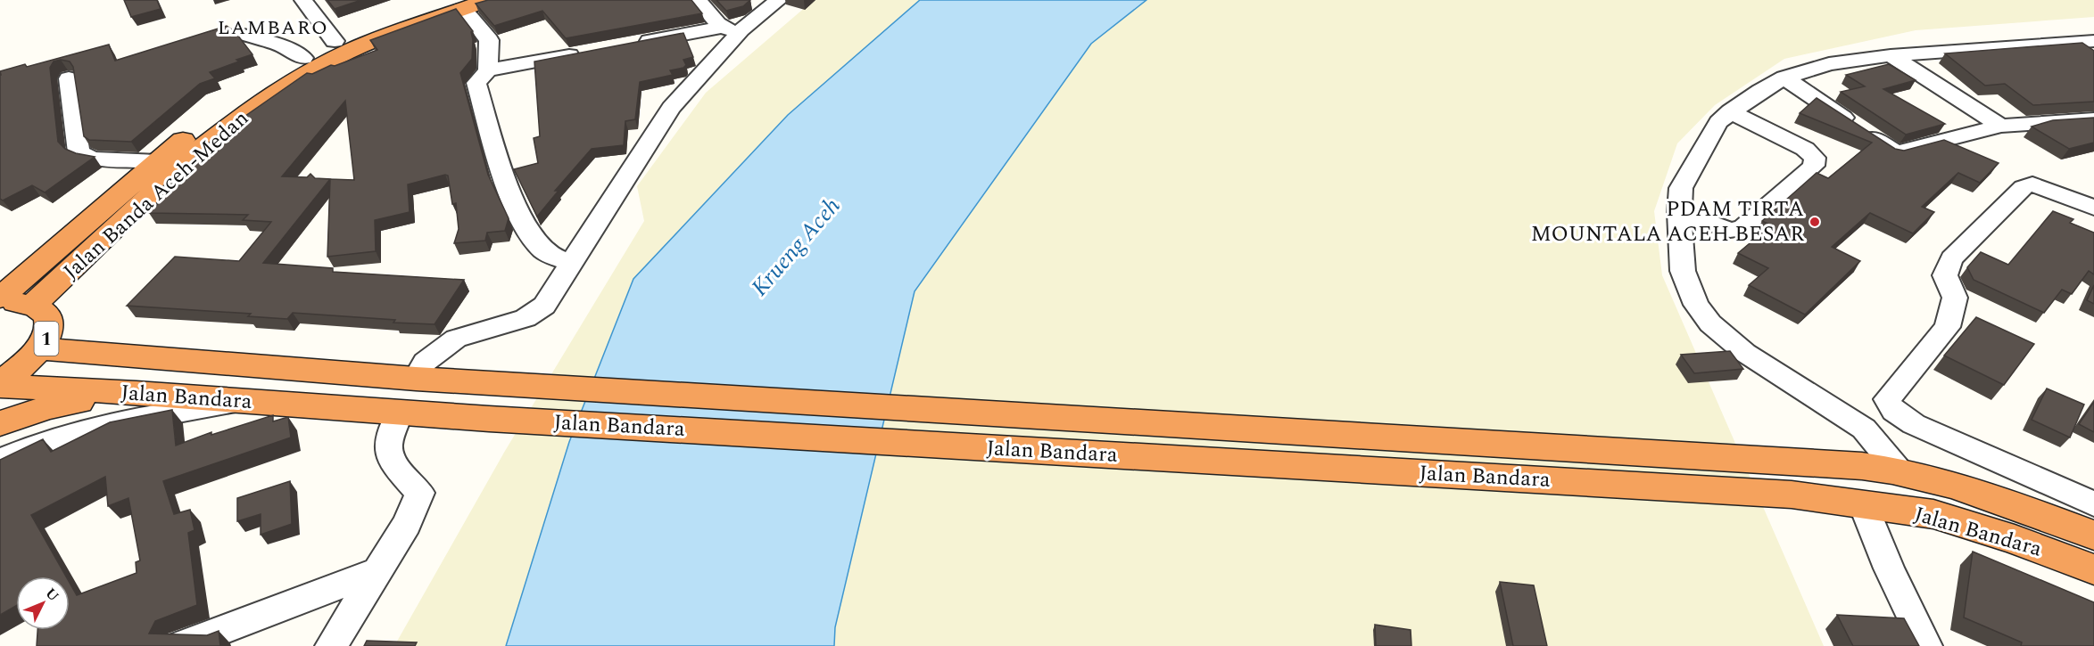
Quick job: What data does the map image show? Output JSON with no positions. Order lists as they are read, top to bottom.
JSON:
{
  "streets": {
    "highway": ["Jalan Banda Aceh-Medan", "1", "Jalan Bandara"]
  },
  "crossings": [
    ["Jalan Banda Aceh-Medan", "1"],
    ["1", "Jalan Bandara"]
  ],
  "districts": ["LAMBARO"],
  "water": ["Krueng Aceh"],
  "places": ["PDAM TIRTA MOUNTALA ACEH BESAR"],
  "north": "top right"
}
